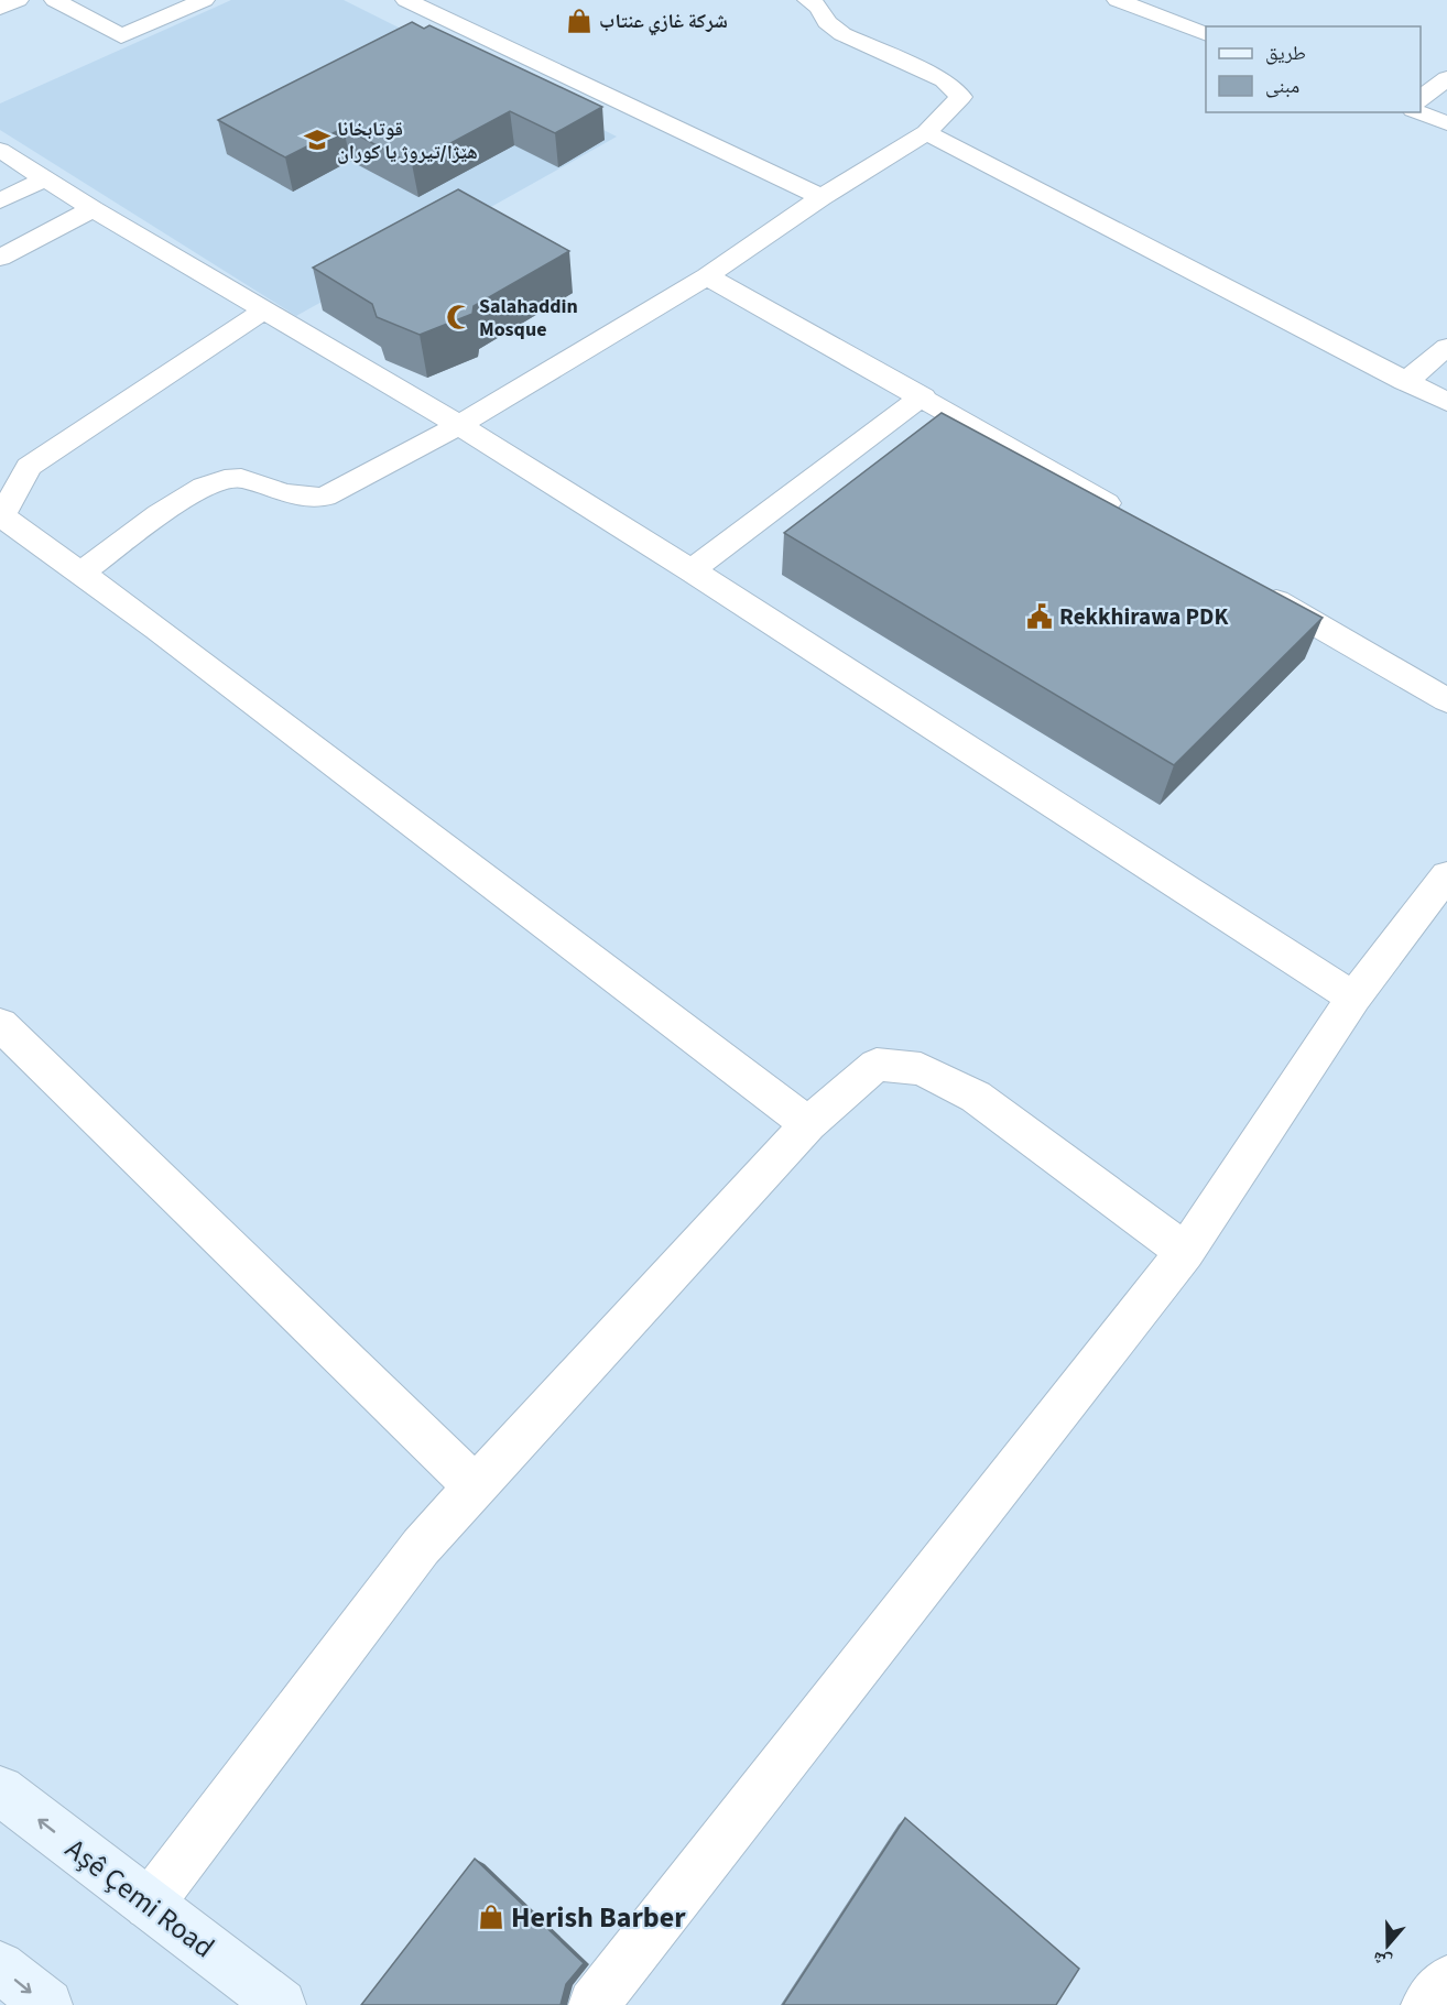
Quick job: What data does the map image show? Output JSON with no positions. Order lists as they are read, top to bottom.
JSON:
{
  "streets": {
    "main road": ["Aşê Çemi Road"]
  },
  "places": {
    "shop": ["شركة غازي عنتاب", "Herish Barber"],
    "school or university": ["قوتابخانا هێژا/تيروژ يا كوران"],
    "mosque": ["Salahaddin Mosque"],
    "public building": ["Rekkhirawa PDK"]
  },
  "legend": ["طريق", "مبنى"],
  "north": "bottom"
}
